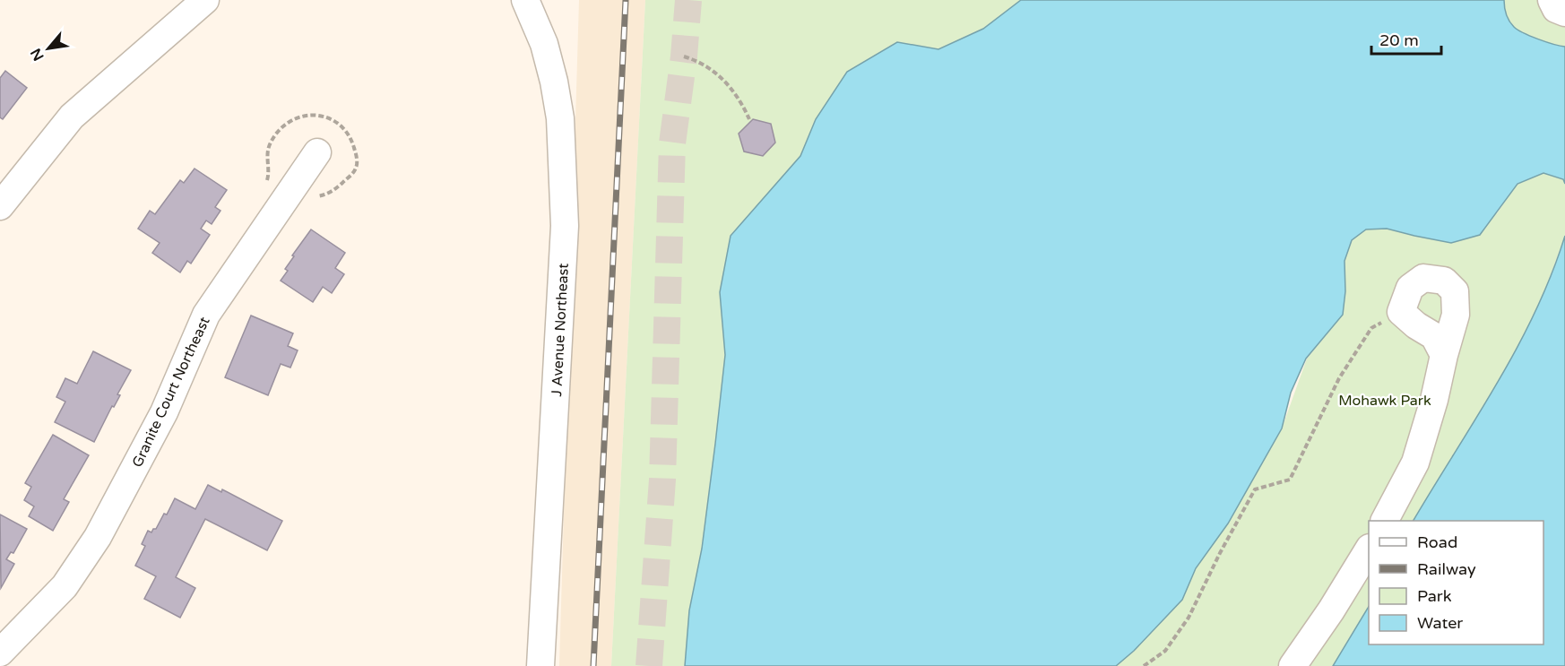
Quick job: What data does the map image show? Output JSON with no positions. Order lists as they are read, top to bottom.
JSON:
{
  "streets": {
    "street": ["J Avenue Northeast", "Granite Court Northeast"]
  },
  "parks": ["Mohawk Park"],
  "legend": [
    "Road",
    "Railway",
    "Park",
    "Water"
  ],
  "scale_bar": "20 m",
  "north": "bottom left"
}
